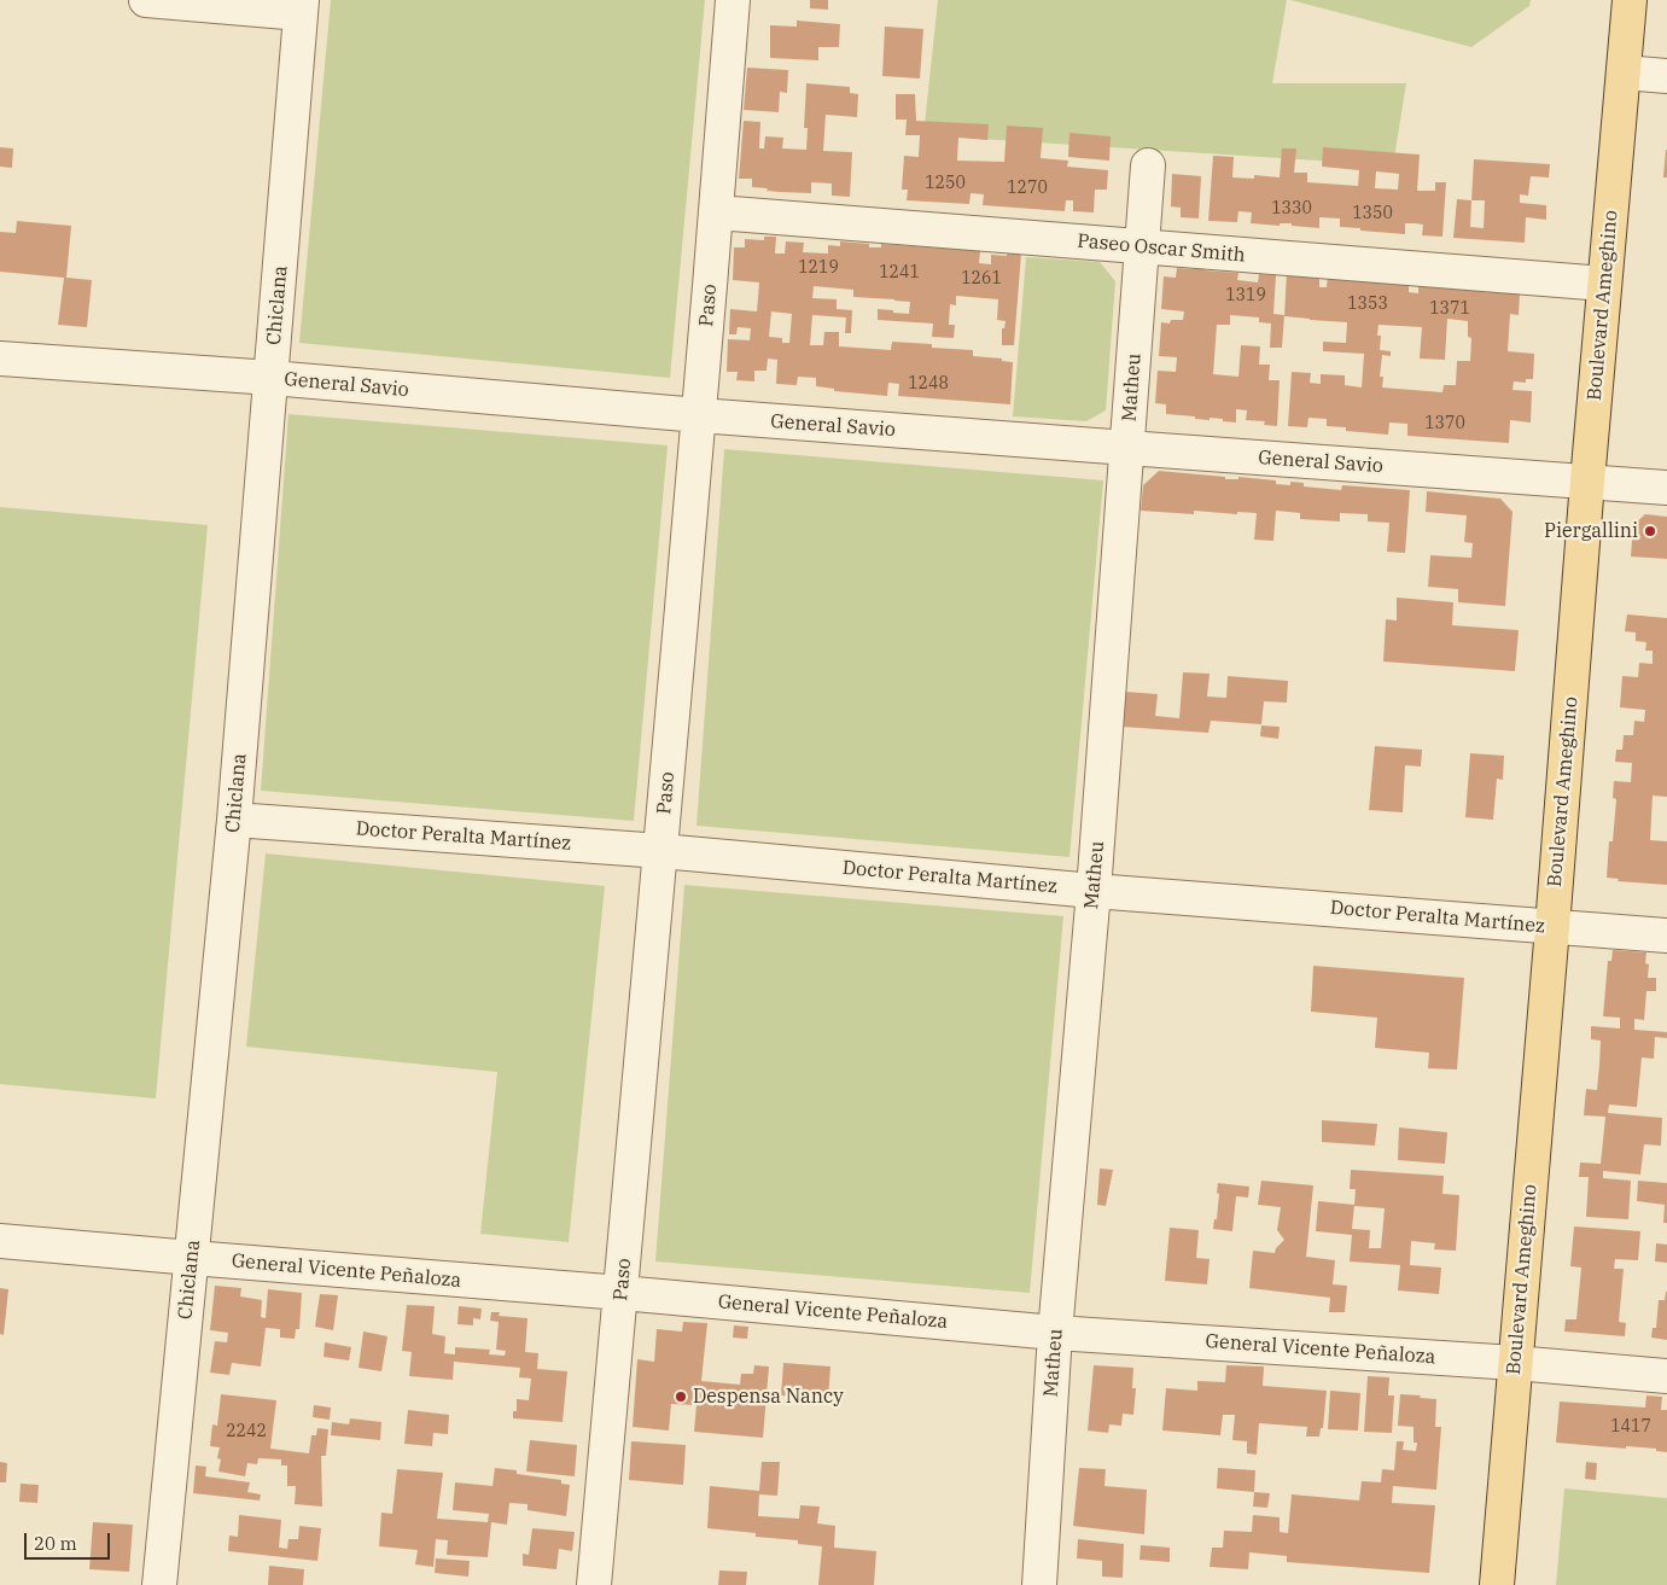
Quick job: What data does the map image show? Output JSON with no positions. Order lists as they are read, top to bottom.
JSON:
{
  "streets": {
    "main road": ["Boulevard Ameghino"],
    "street": [
      "Paseo Oscar Smith",
      "Chiclana",
      "Paso",
      "General Savio",
      "Matheu",
      "Doctor Peralta Martínez",
      "General Vicente Peñaloza"
    ]
  },
  "crossings": [
    ["Paseo Oscar Smith", "Paso"],
    ["Paseo Oscar Smith", "Boulevard Ameghino"],
    ["Paseo Oscar Smith", "Matheu"],
    ["Chiclana", "General Savio"],
    ["Chiclana", "Doctor Peralta Martínez"],
    ["Chiclana", "General Vicente Peñaloza"],
    ["Paso", "General Savio"],
    ["Paso", "Doctor Peralta Martínez"],
    ["Paso", "General Vicente Peñaloza"],
    ["Boulevard Ameghino", "General Savio"],
    ["Boulevard Ameghino", "Doctor Peralta Martínez"],
    ["Boulevard Ameghino", "General Vicente Peñaloza"],
    ["General Savio", "Matheu"],
    ["Matheu", "Doctor Peralta Martínez"],
    ["Matheu", "General Vicente Peñaloza"]
  ],
  "places": ["Piergallini", "Despensa Nancy"],
  "house_numbers": [
    "1250",
    "1270",
    "1330",
    "1350",
    "1219",
    "1241",
    "1261",
    "1319",
    "1353",
    "1371",
    "1248",
    "1370",
    "1417",
    "2242"
  ],
  "scale_bar": "20 m"
}
